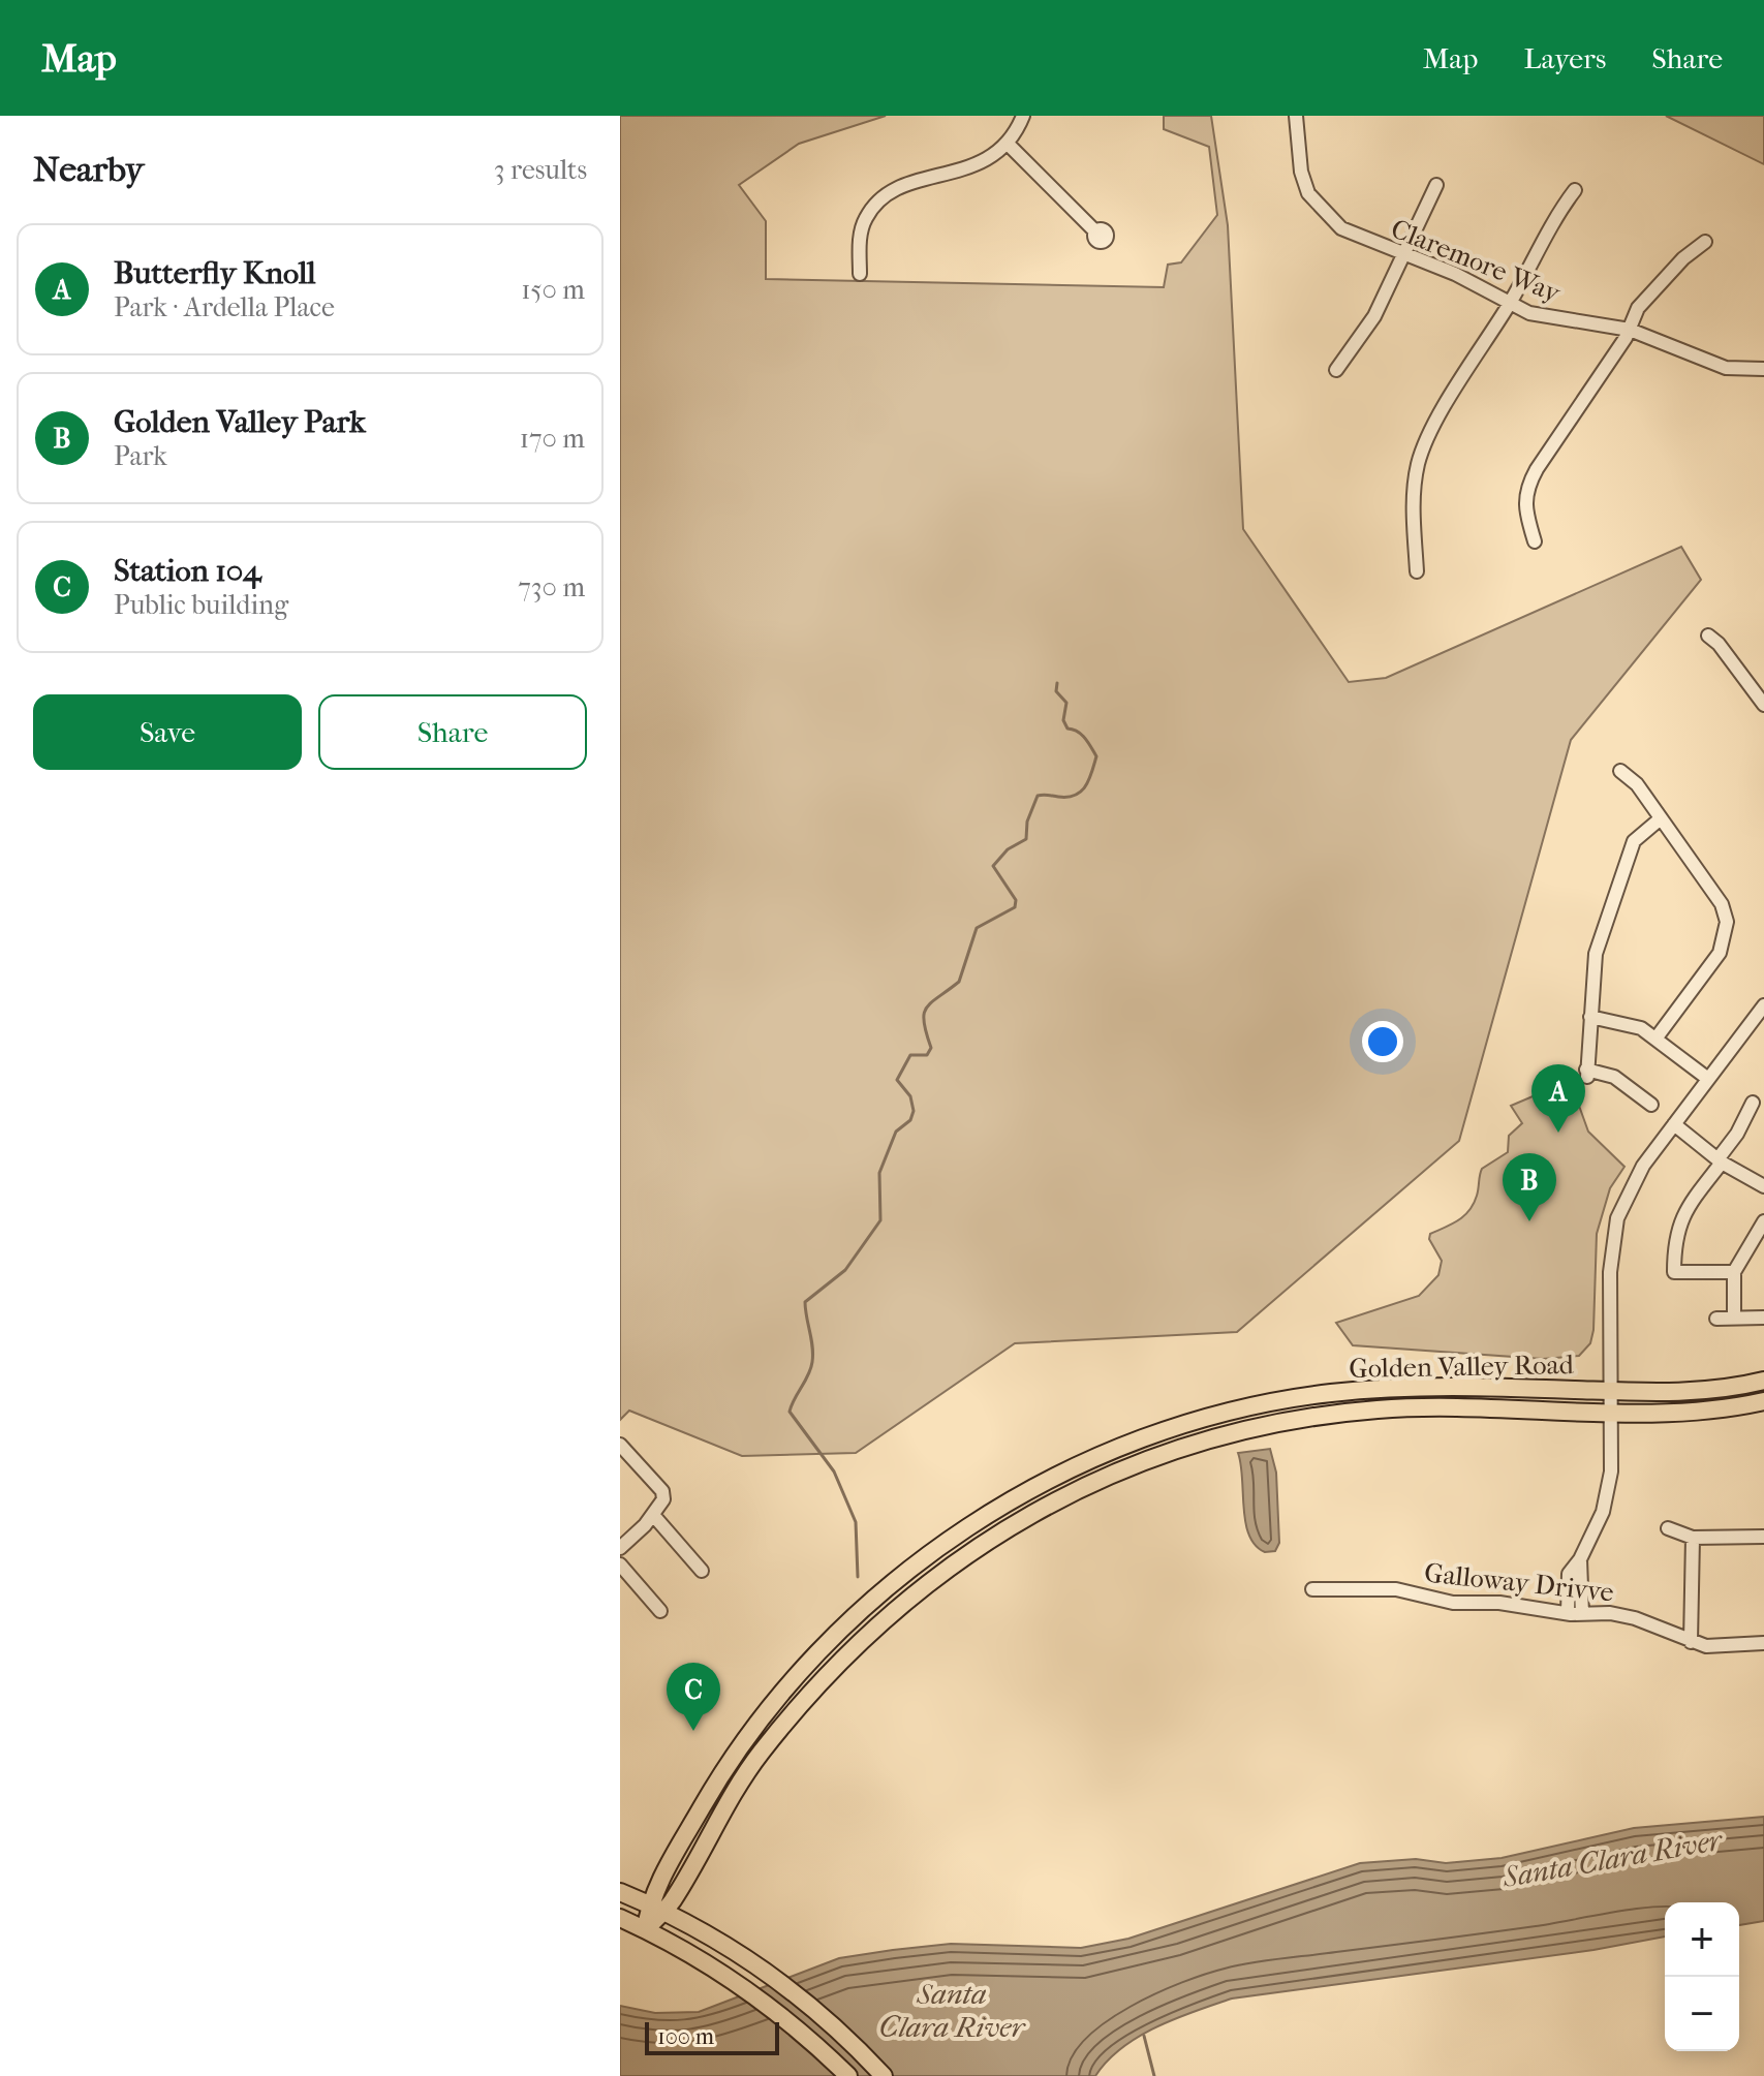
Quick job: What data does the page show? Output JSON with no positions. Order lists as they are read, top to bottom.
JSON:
{
  "streets": {
    "main road": ["Golden Valley Road"],
    "street": ["Claremore Way", "Galloway Drivve"]
  },
  "water": ["Santa Clara River"],
  "scale_bar": "100 m",
  "page": {
    "header": "Map",
    "nav": ["Map", "Layers", "Share"],
    "heading": ["Nearby", "3 results"],
    "list": [
      {
        "mark": "A",
        "name": "Butterfly Knoll",
        "note": "Park · Ardella Place",
        "value": "150 m"
      },
      {
        "mark": "B",
        "name": "Golden Valley Park",
        "note": "Park",
        "value": "170 m"
      },
      {
        "mark": "C",
        "name": "Station 104",
        "note": "Public building",
        "value": "730 m"
      }
    ],
    "buttons": ["Save", "Share"],
    "pins": ["A", "B", "C"],
    "map_buttons": ["+", "−"],
    "scale": "100 m"
  }
}
